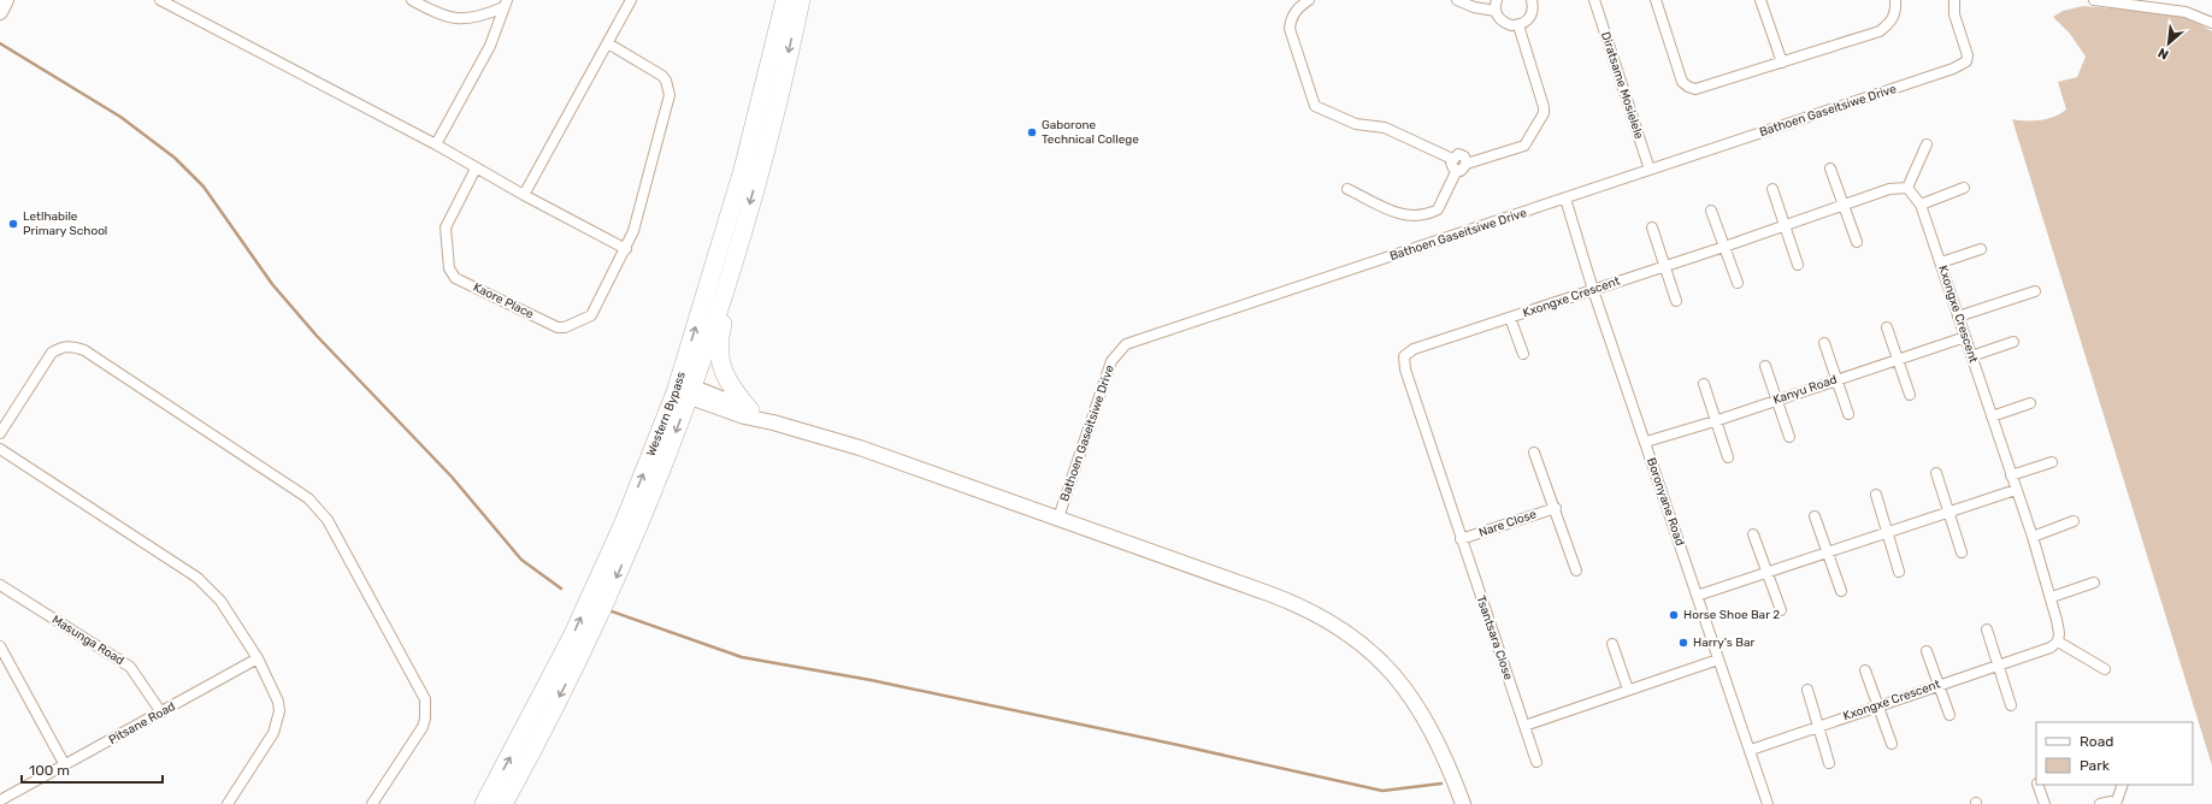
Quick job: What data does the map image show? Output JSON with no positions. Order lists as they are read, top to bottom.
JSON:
{
  "streets": {
    "highway": ["Western Bypass"],
    "street": [
      "Diratsame Mosielele",
      "Bathoen Gaseitsiwe Drive",
      "Kxongxe Crescent",
      "Kaore Place",
      "Kanyu Road",
      "Boronyane Road",
      "Nare Close",
      "Tsantsara Close",
      "Masunga Road",
      "Pitsane Road"
    ]
  },
  "crossings": [
    ["Diratsame Mosielele", "Bathoen Gaseitsiwe Drive"],
    ["Bathoen Gaseitsiwe Drive", "Boronyane Road"],
    ["Kxongxe Crescent", "Kanyu Road"],
    ["Kxongxe Crescent", "Boronyane Road"],
    ["Kxongxe Crescent", "Tsantsara Close"],
    ["Kanyu Road", "Boronyane Road"],
    ["Nare Close", "Tsantsara Close"],
    ["Masunga Road", "Pitsane Road"]
  ],
  "places": [
    "Gaborone Technical College",
    "Letlhabile Primary School",
    "Horse Shoe Bar 2",
    "Harry's Bar"
  ],
  "legend": ["Road", "Park"],
  "scale_bar": "100 m",
  "north": "bottom left"
}
